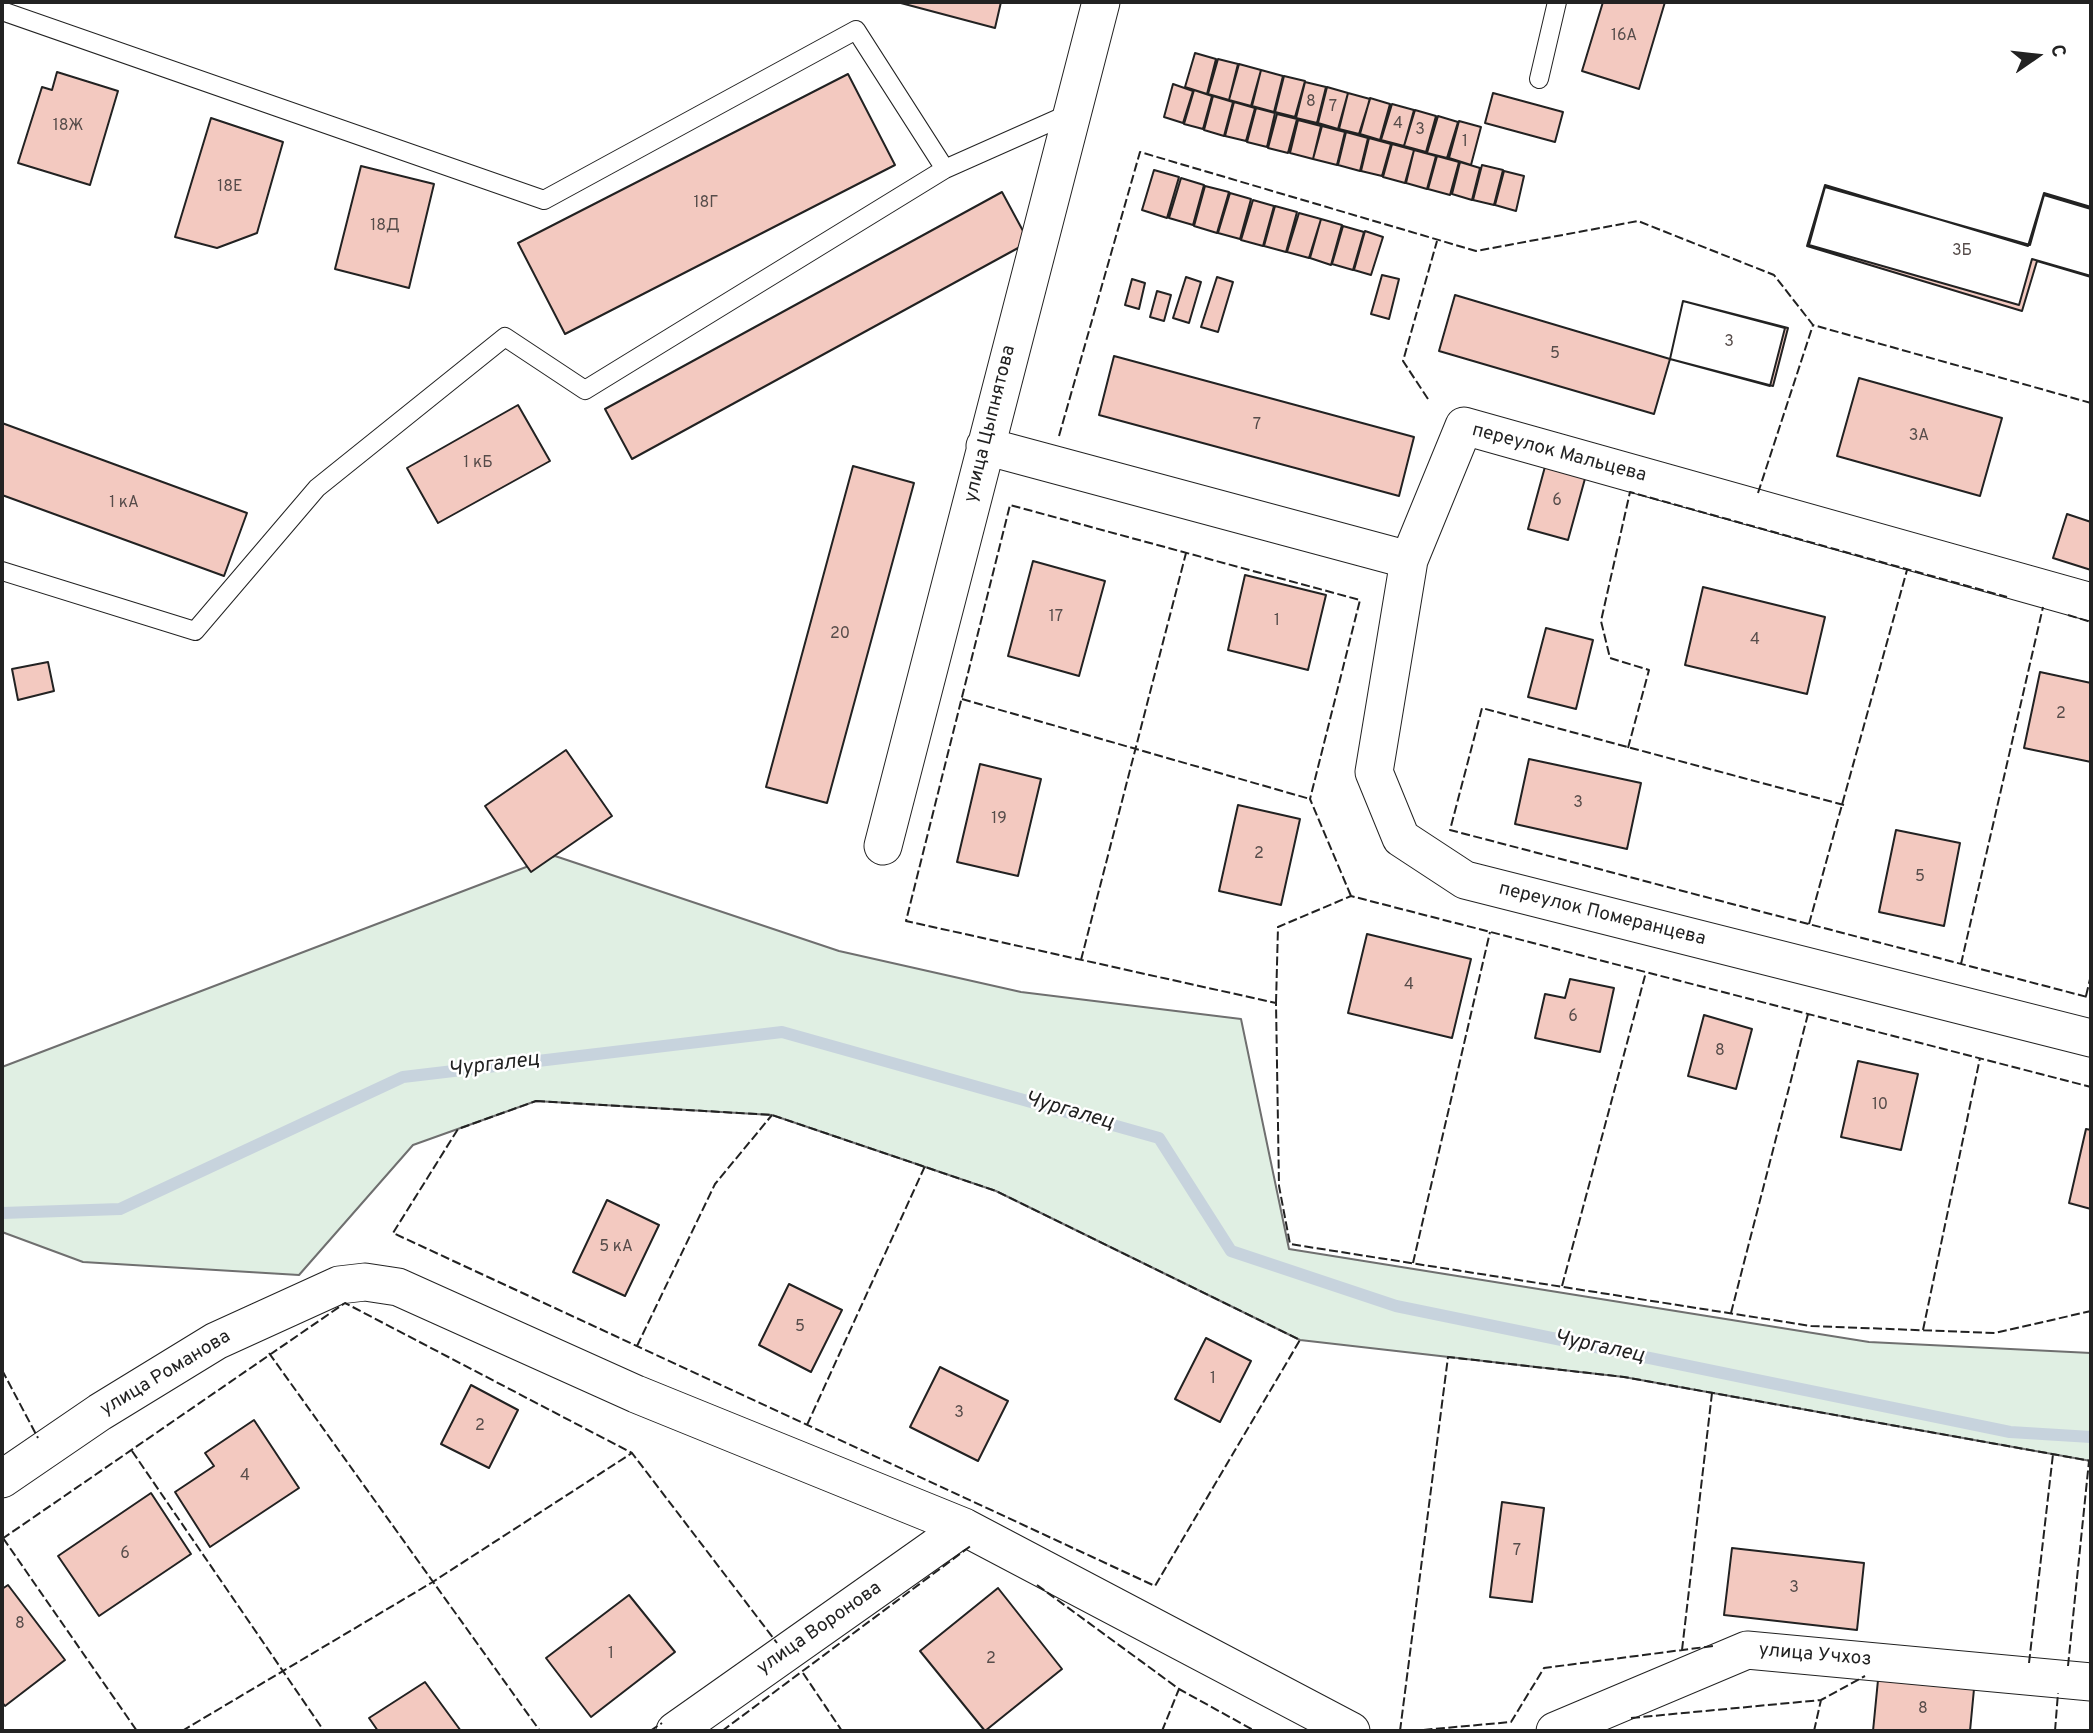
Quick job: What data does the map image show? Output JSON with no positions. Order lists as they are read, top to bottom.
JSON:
{
  "streets": {
    "street": [
      "улица Цыпнятова",
      "переулок Мальцева",
      "переулок Померанцева",
      "улица Романова",
      "улица Воронова",
      "улица Учхоз"
    ]
  },
  "crossings": [
    ["переулок Мальцева", "переулок Померанцева"],
    ["улица Романова", "улица Воронова"]
  ],
  "water": ["Чургалец"],
  "house_numbers": [
    "16А",
    "8",
    "7",
    "4",
    "18Ж",
    "3",
    "1",
    "18Е",
    "18Г",
    "18Д",
    "3Б",
    "3",
    "5",
    "7",
    "3А",
    "1 кБ",
    "6",
    "1 кА",
    "17",
    "1",
    "20",
    "4",
    "2",
    "3",
    "19",
    "2",
    "5",
    "4",
    "6",
    "8",
    "10",
    "5 кА",
    "5",
    "1",
    "3",
    "2",
    "4",
    "7",
    "6",
    "3",
    "8",
    "1",
    "2",
    "8"
  ],
  "north": "right"
}
